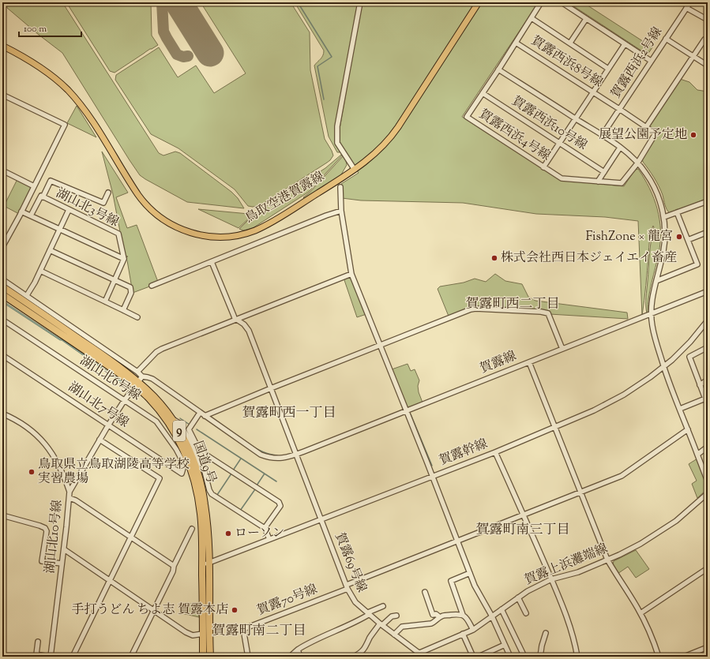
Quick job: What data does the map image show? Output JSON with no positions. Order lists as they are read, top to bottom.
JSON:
{
  "streets": {
    "highway": ["9", "国道9号"],
    "main road": ["鳥取空港賀露線"],
    "street": [
      "賀露西浜8号線",
      "賀露西浜2号線",
      "賀露西浜10号線",
      "賀露西浜4号線",
      "湖山北3号線",
      "賀露線",
      "湖山北6号線",
      "湖山北7号線",
      "賀露幹線",
      "湖山北10号線",
      "賀露69号線",
      "賀露上浜灘端線",
      "賀露70号線"
    ]
  },
  "crossings": [
    ["賀露西浜8号線", "賀露西浜2号線"],
    ["賀露西浜8号線", "賀露西浜4号線"],
    ["賀露西浜10号線", "賀露西浜4号線"],
    ["賀露線", "国道9号"],
    ["賀露線", "湖山北10号線"],
    ["賀露線", "賀露69号線"],
    ["湖山北6号線", "湖山北7号線"],
    ["湖山北6号線", "湖山北10号線"],
    ["湖山北7号線", "湖山北10号線"],
    ["賀露幹線", "国道9号"],
    ["賀露幹線", "賀露69号線"],
    ["国道9号", "湖山北10号線"],
    ["賀露69号線", "賀露上浜灘端線"],
    ["賀露69号線", "賀露70号線"]
  ],
  "districts": [
    "賀露町西二丁目",
    "賀露町西一丁目",
    "賀露町南三丁目",
    "賀露町南二丁目"
  ],
  "places": [
    "展望公園予定地",
    "FishZone × 龍宮",
    "株式会社西日本ジェイエイ畜産",
    "鳥取県立鳥取湖陵高等学校 実習農場",
    "ローソン",
    "手打うどん ちよ志 賀露本店"
  ],
  "scale_bar": "100 m"
}
